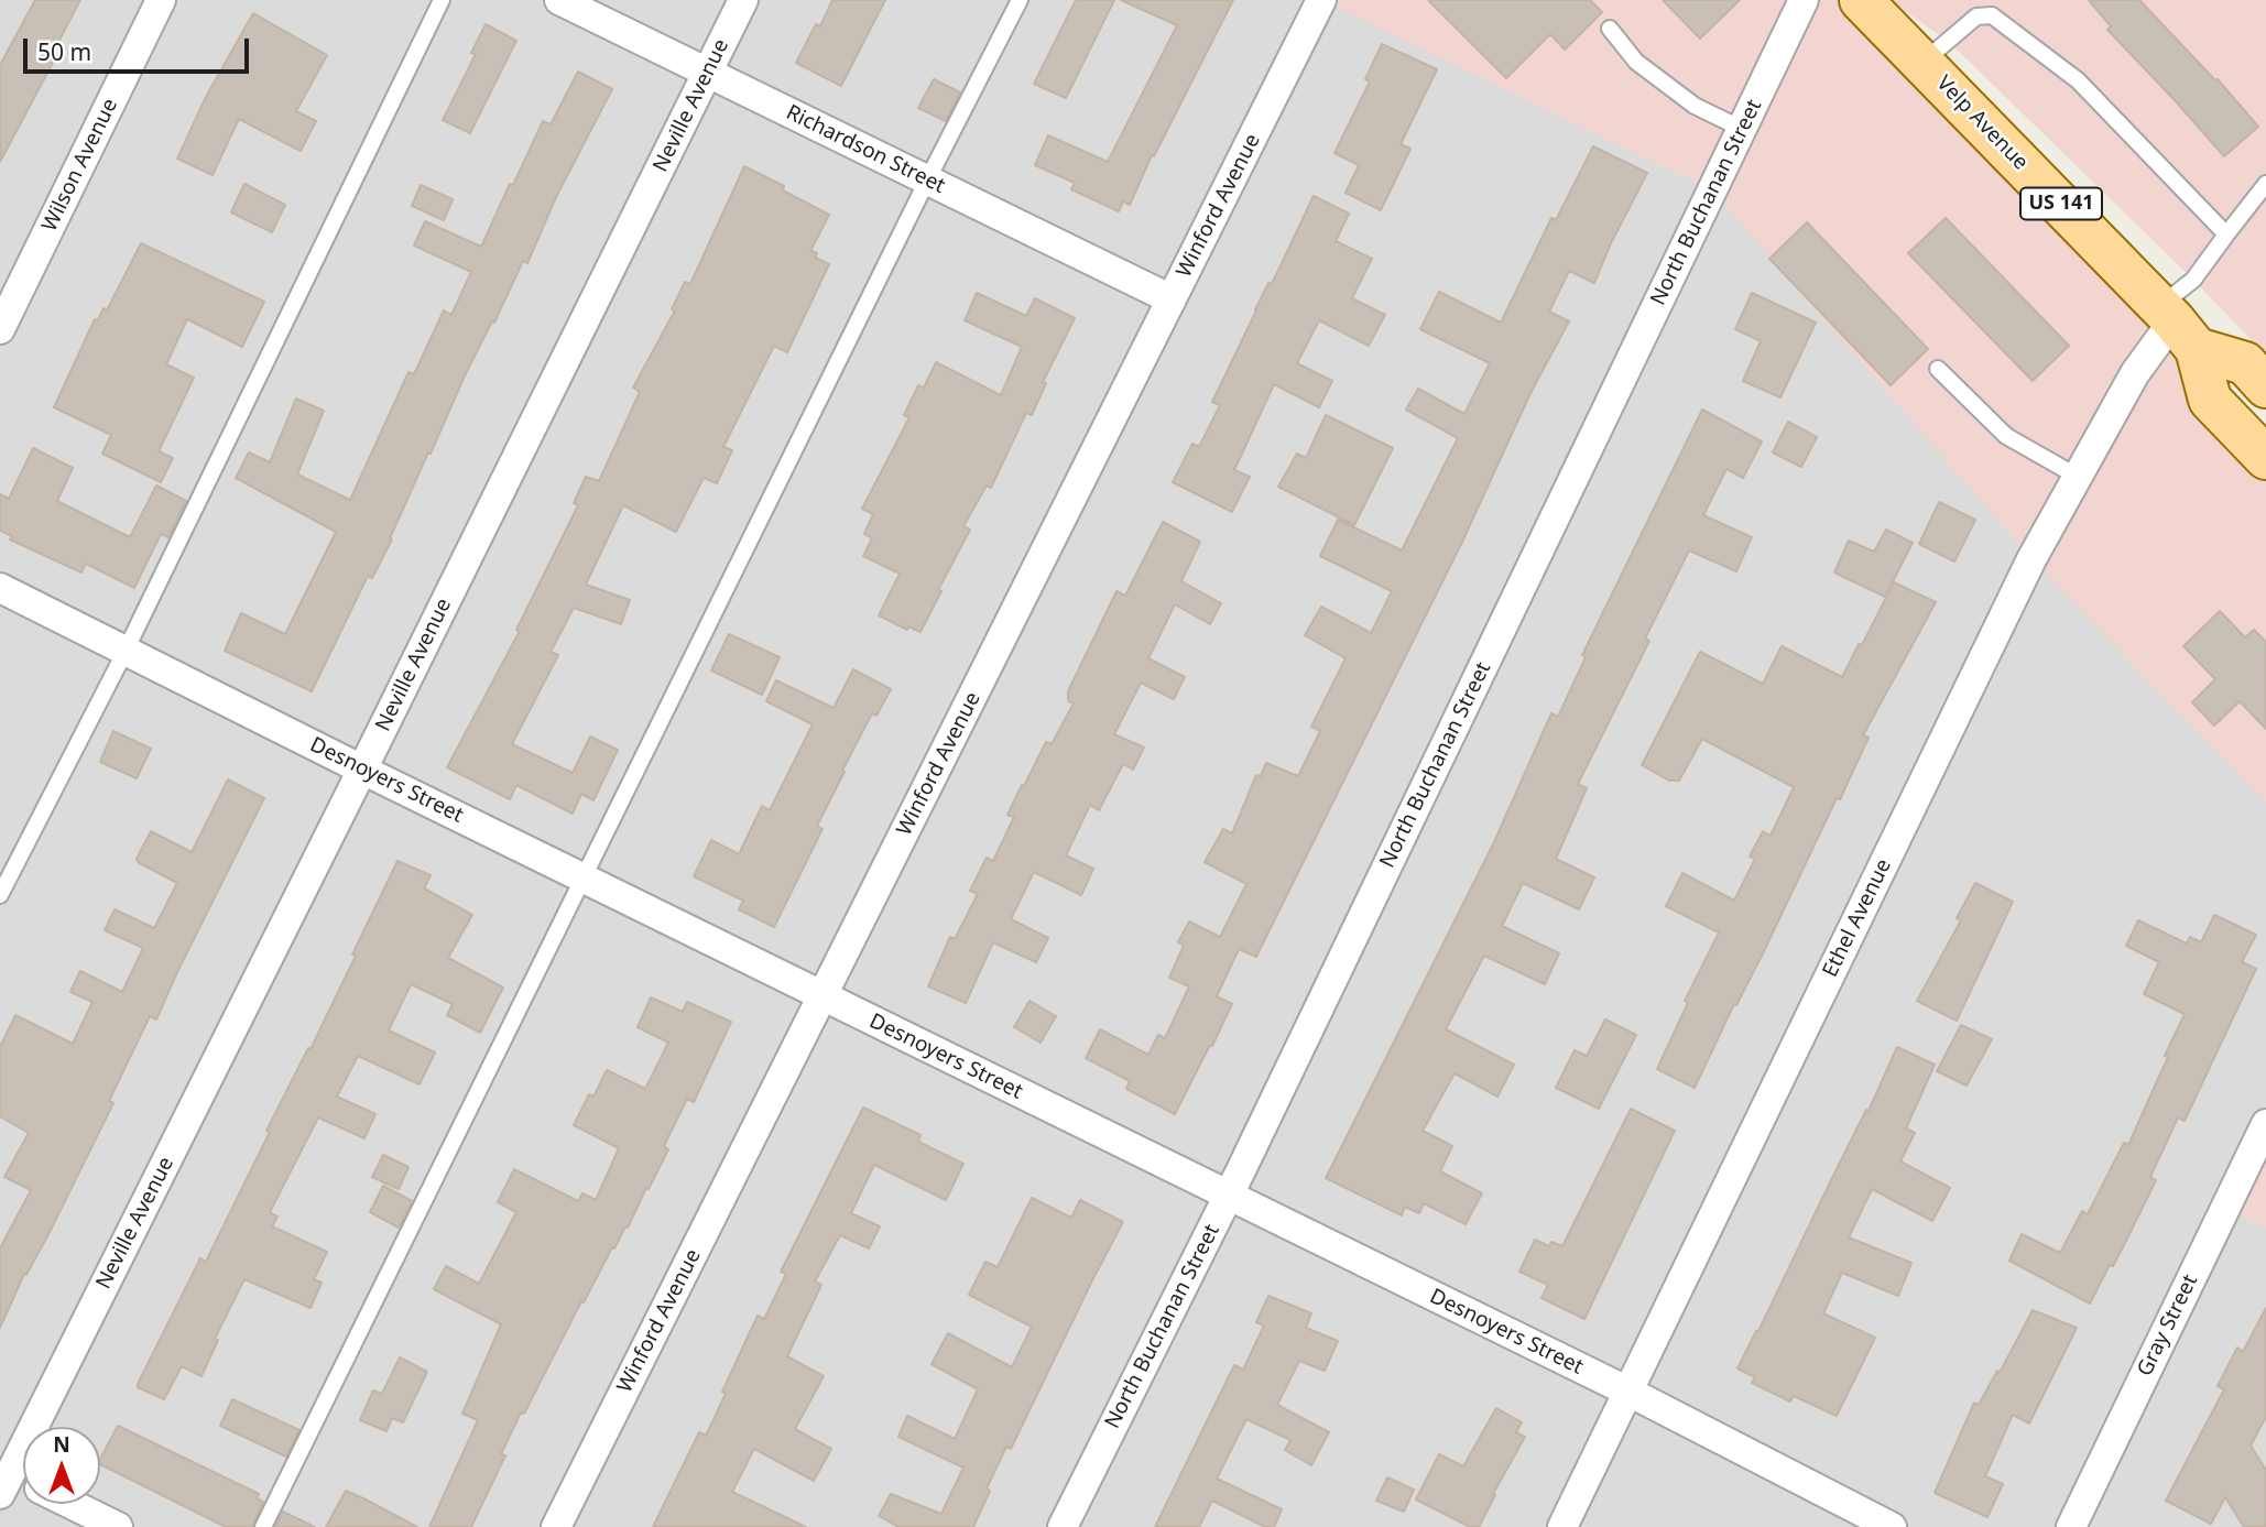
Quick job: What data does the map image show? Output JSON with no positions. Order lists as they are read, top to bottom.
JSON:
{
  "streets": {
    "main road": ["Velp Avenue", "US 141"],
    "street": [
      "Neville Avenue",
      "Richardson Street",
      "Wilson Avenue",
      "North Buchanan Street",
      "Winford Avenue",
      "Desnoyers Street",
      "Ethel Avenue",
      "Gray Street"
    ]
  },
  "crossings": [
    ["Neville Avenue", "Richardson Street"],
    ["Neville Avenue", "Desnoyers Street"],
    ["Velp Avenue", "Ethel Avenue"],
    ["Richardson Street", "Winford Avenue"],
    ["North Buchanan Street", "Desnoyers Street"],
    ["Winford Avenue", "Desnoyers Street"],
    ["Desnoyers Street", "Ethel Avenue"]
  ],
  "scale_bar": "50 m",
  "north": "top"
}
